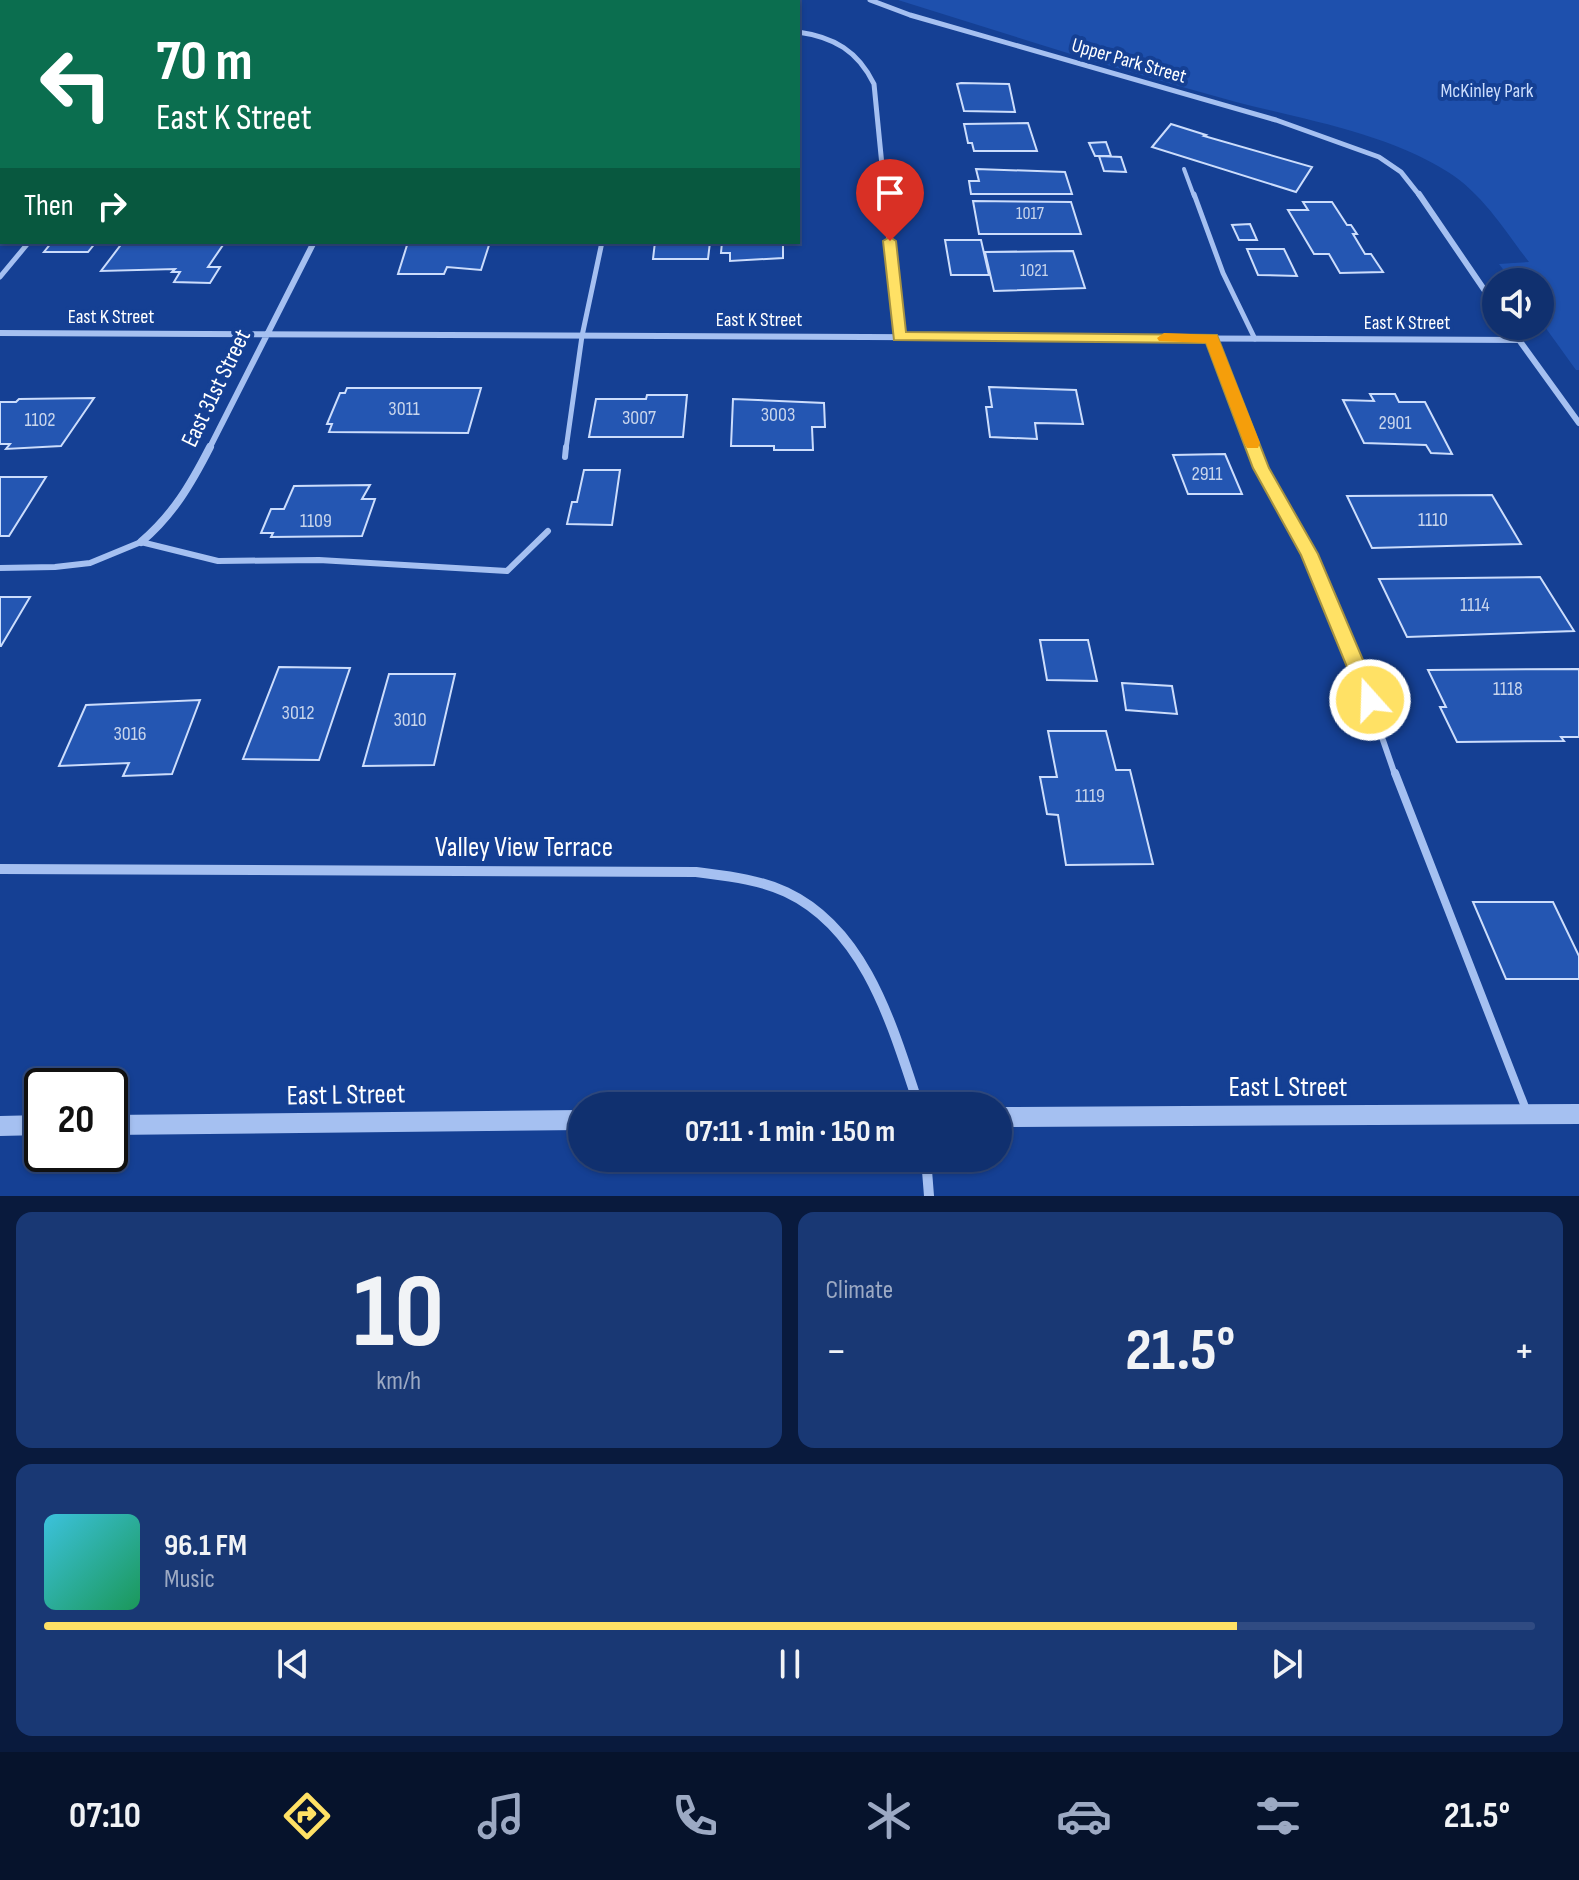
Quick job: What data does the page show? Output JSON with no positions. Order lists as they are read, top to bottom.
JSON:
{
  "streets": {
    "street": [
      "Upper Park Street",
      "East K Street",
      "East 31st Street",
      "Valley View Terrace",
      "East L Street"
    ]
  },
  "crossings": [
    ["East K Street", "East 31st Street"]
  ],
  "parks": ["McKinley Park"],
  "house_numbers": [
    "1017",
    "1021",
    "3011",
    "3003",
    "3007",
    "1102",
    "2901",
    "2911",
    "1110",
    "1109",
    "1114",
    "1118",
    "3012",
    "3010",
    "3016",
    "1119"
  ],
  "page": {
    "turn": ["70 m", "East K Street"],
    "then": "Then",
    "limit": "20",
    "trip": "07:11 · 1 min · 150 m",
    "tile": [
      ["10", "km/h"],
      "Climate"
    ],
    "heat": ["−", "21.5°", "+"],
    "song": ["96.1 FM", "Music"],
    "tabs": ["07:10", "21.5°"]
  }
}
